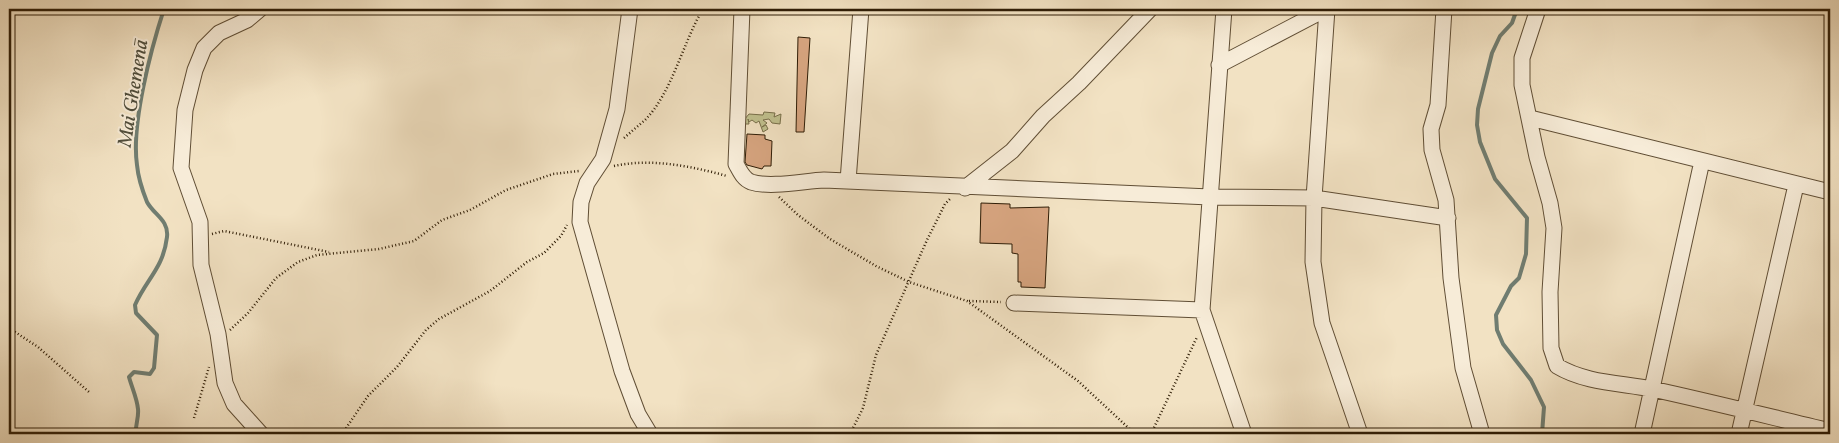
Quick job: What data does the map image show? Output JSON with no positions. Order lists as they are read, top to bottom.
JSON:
{
  "water": ["Mai Ghemenā"]
}
